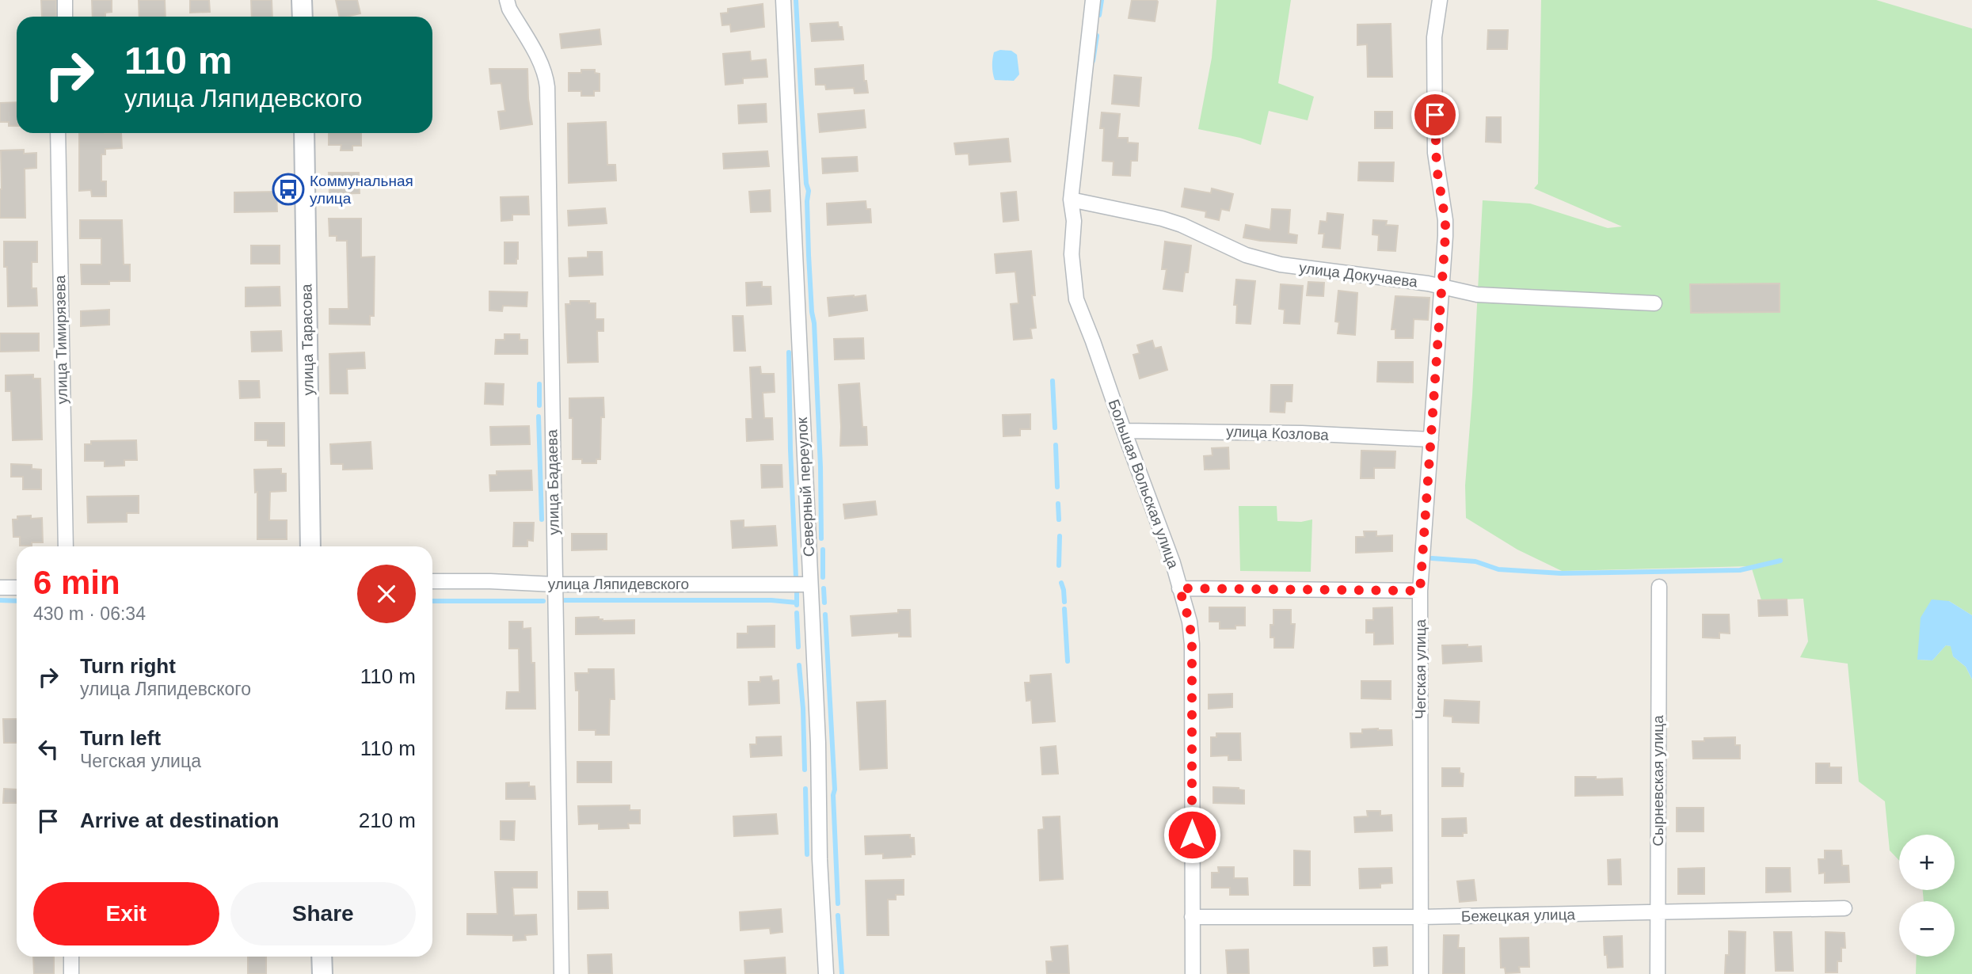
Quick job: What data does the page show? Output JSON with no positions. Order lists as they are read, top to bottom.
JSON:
{
  "streets": {
    "street": [
      "улица Докучаева",
      "улица Тимирязева",
      "улица Тарасова",
      "улица Козлова",
      "улица Бадаева",
      "Большая Вольская улица",
      "Северный переулок",
      "улица Ляпидевского",
      "Чегская улица",
      "Сырневская улица",
      "Бежецкая улица"
    ]
  },
  "crossings": [
    ["улица Докучаева", "Большая Вольская улица"],
    ["улица Докучаева", "Чегская улица"],
    ["улица Козлова", "Большая Вольская улица"],
    ["улица Козлова", "Чегская улица"],
    ["улица Бадаева", "улица Ляпидевского"],
    ["Большая Вольская улица", "Бежецкая улица"],
    ["Северный переулок", "улица Ляпидевского"],
    ["Чегская улица", "Бежецкая улица"],
    ["Сырневская улица", "Бежецкая улица"]
  ],
  "places": {
    "bus stop": ["Коммунальная улица"]
  },
  "page": {
    "turn": ["110 m", "улица Ляпидевского"],
    "heading": ["6 min", "430 m · 06:34"],
    "list": [
      {
        "name": "Turn right",
        "note": "улица Ляпидевского",
        "value": "110 m"
      },
      {
        "name": "Turn left",
        "note": "Чегская улица",
        "value": "110 m"
      },
      {
        "name": "Arrive at destination",
        "value": "210 m"
      }
    ],
    "map_buttons": ["+", "−"],
    "buttons": ["Exit", "Share"]
  }
}
